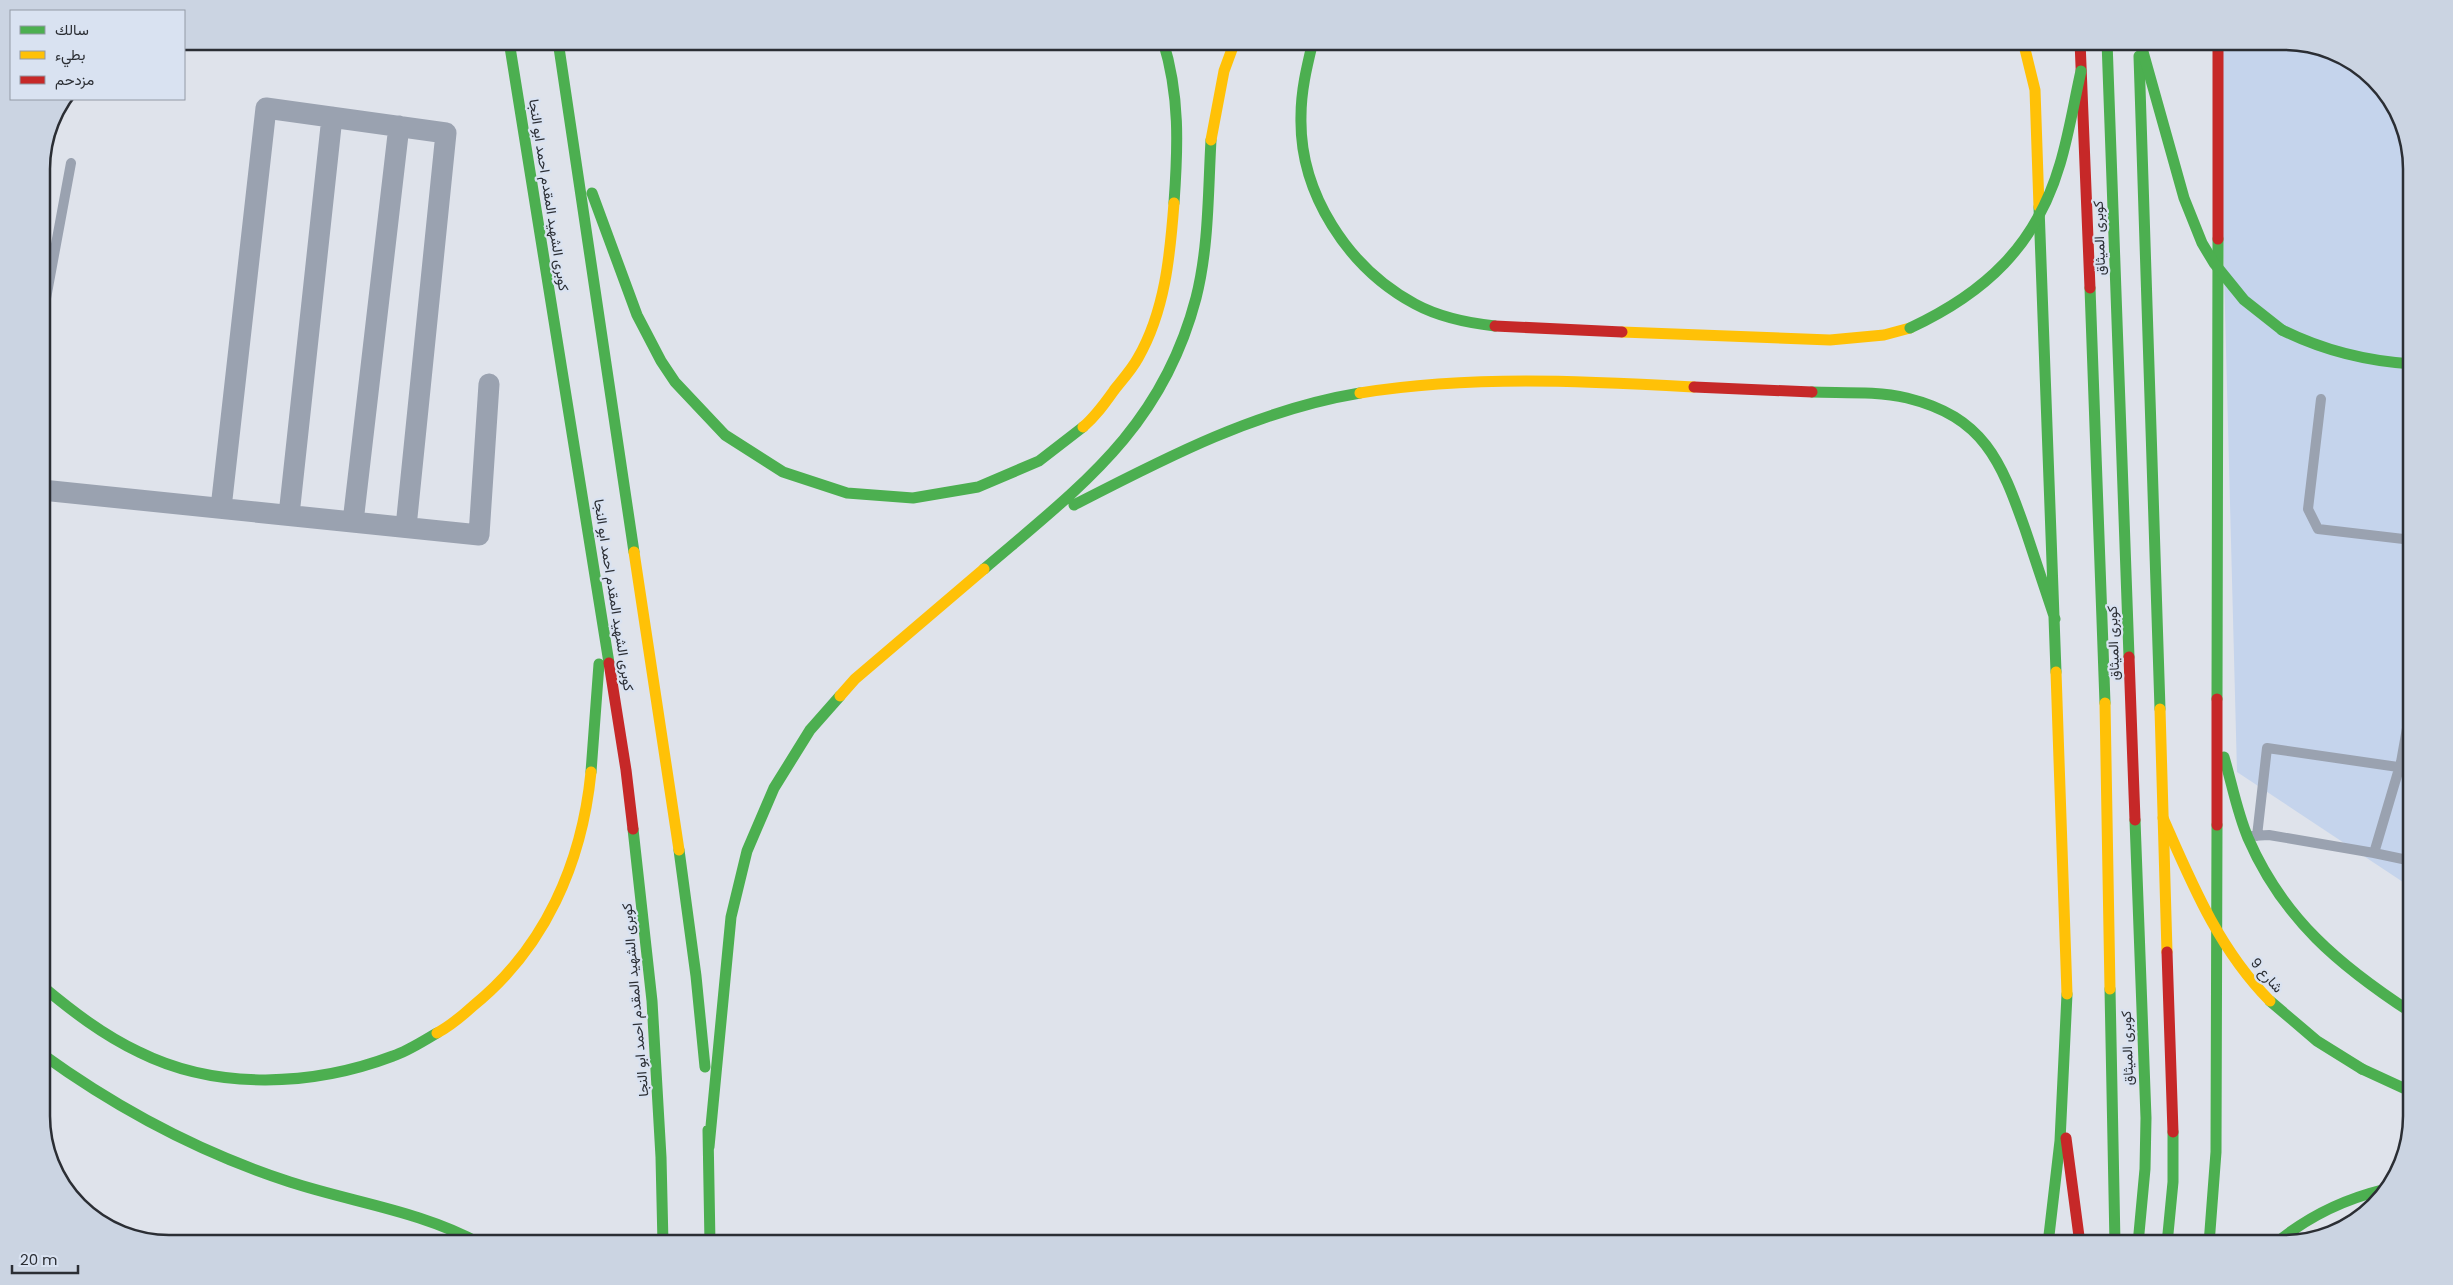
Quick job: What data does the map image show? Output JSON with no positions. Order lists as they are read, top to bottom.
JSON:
{
  "streets": {
    "main road": ["كوبرى الشهيد المقدم احمد ابو النجا", "كوبرى الميثاق", "شارع 9"]
  },
  "legend": ["سالك", "بطيء", "مزدحم"],
  "scale_bar": "20 m"
}
